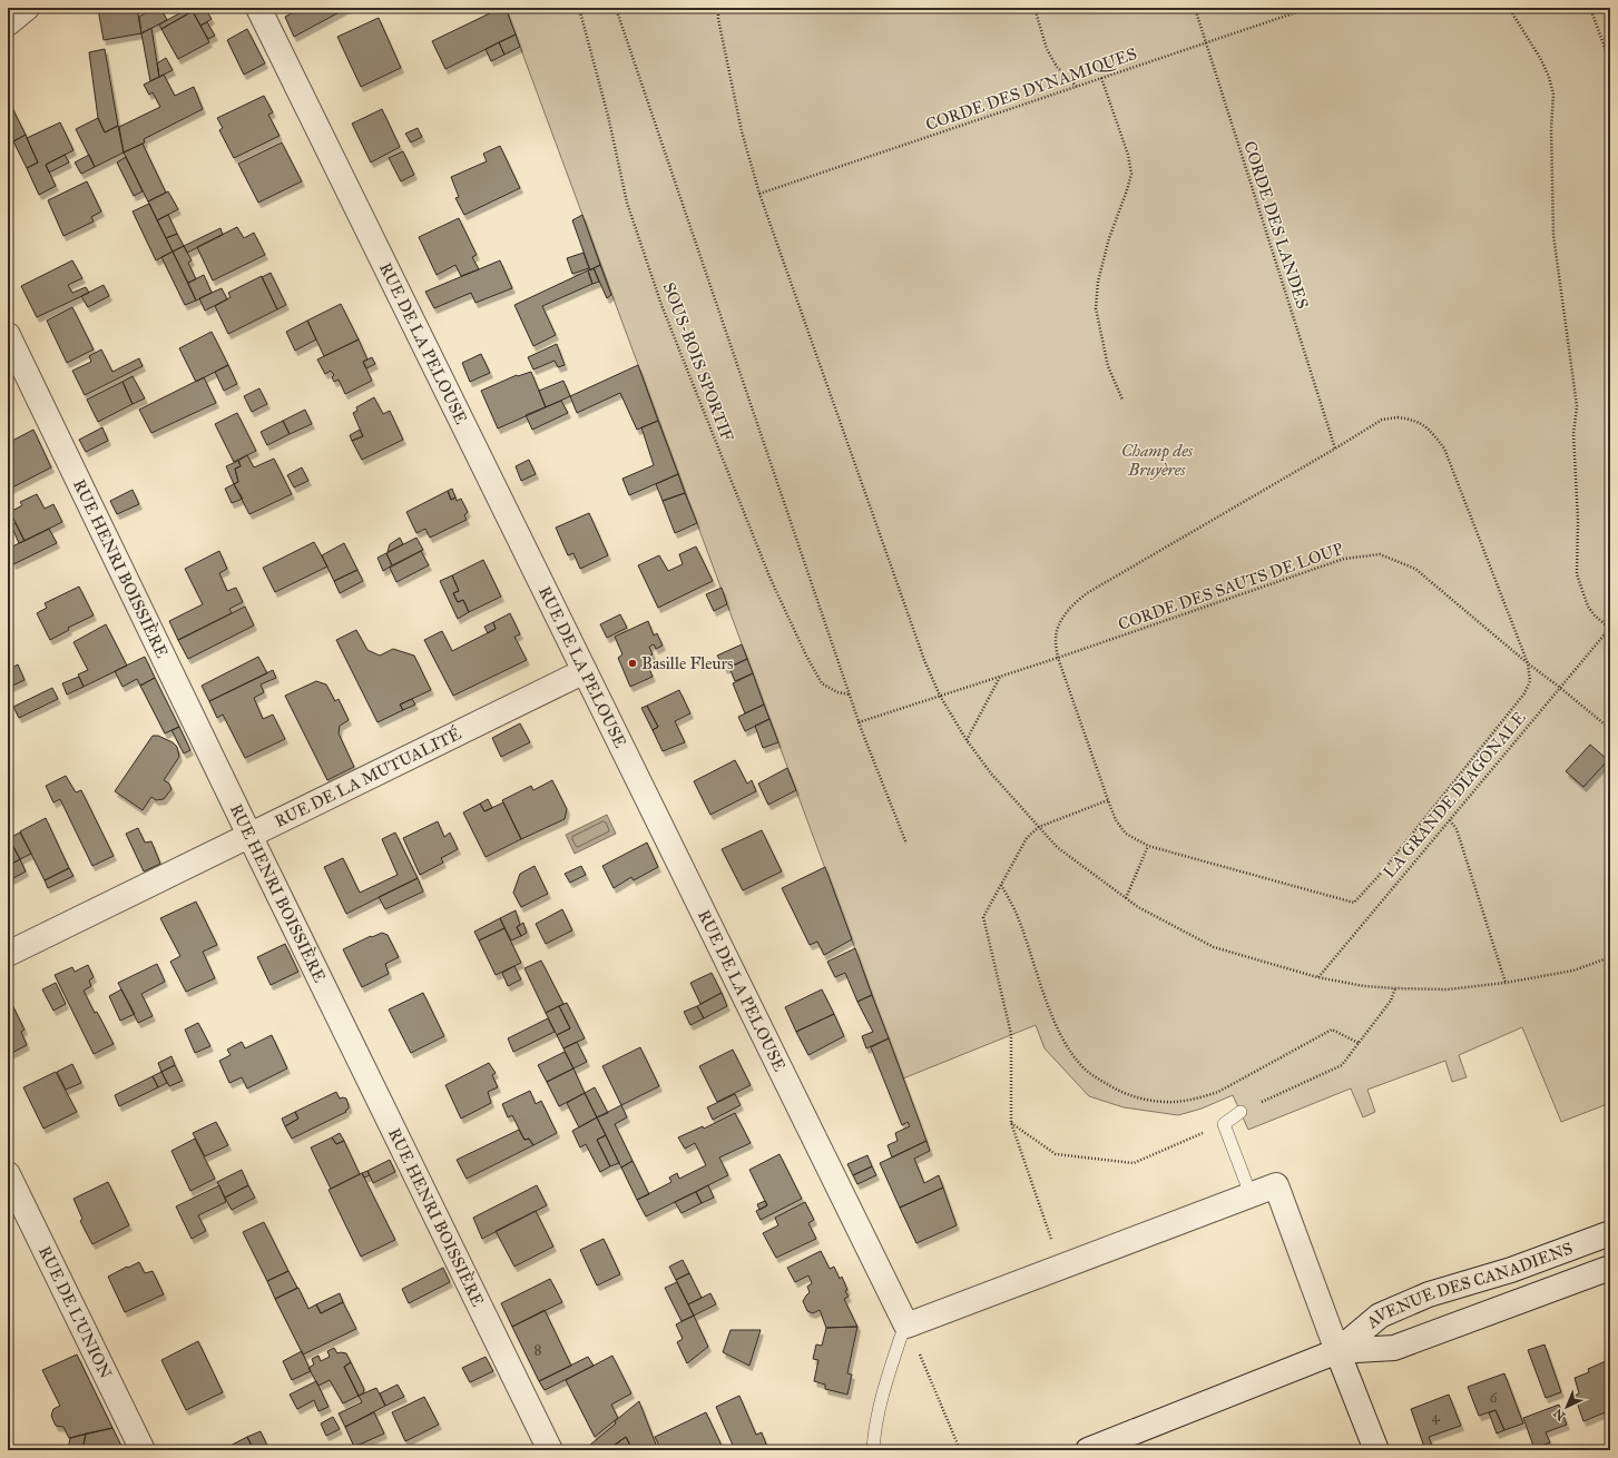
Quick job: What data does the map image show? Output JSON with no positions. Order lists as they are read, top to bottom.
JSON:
{
  "streets": {
    "street": [
      "RUE DE LA PELOUSE",
      "RUE HENRI BOISSIÈRE",
      "RUE DE LA MUTUALITÉ",
      "AVENUE DES CANADIENS",
      "RUE DE L'UNION"
    ],
    "path": [
      "CORDE DES DYNAMIQUES",
      "CORDE DES LANDES",
      "SOUS-BOIS SPORTIF",
      "CORDE DES SAUTS DE LOUP",
      "LA GRANDE DIAGONALE"
    ]
  },
  "crossings": [
    ["CORDE DES DYNAMIQUES", "CORDE DES LANDES"],
    ["RUE DE LA PELOUSE", "RUE DE LA MUTUALITÉ"],
    ["RUE HENRI BOISSIÈRE", "RUE DE LA MUTUALITÉ"],
    ["CORDE DES SAUTS DE LOUP", "LA GRANDE DIAGONALE"]
  ],
  "parks": ["Champ des Bruyères"],
  "places": ["Basille Fleurs"],
  "house_numbers": ["8", "6", "4"],
  "north": "bottom left"
}
